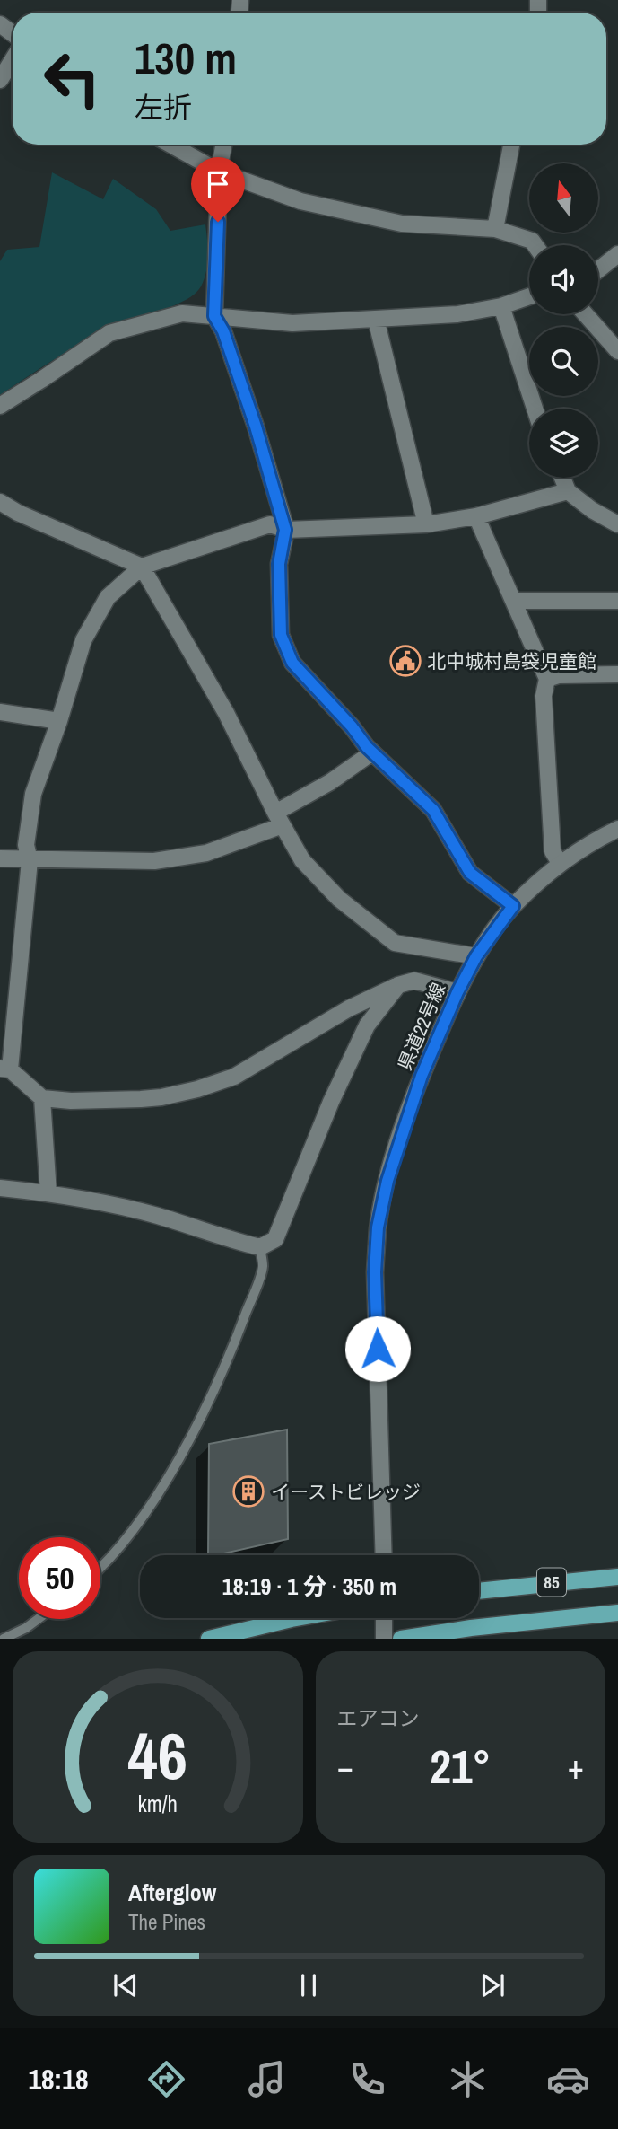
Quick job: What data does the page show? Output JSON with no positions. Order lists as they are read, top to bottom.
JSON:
{
  "streets": {
    "main road": ["85"],
    "street": ["県道22号線"]
  },
  "places": {
    "public building": ["北中城村島袋児童館"],
    "building": ["イーストビレッジ"]
  },
  "north": "top",
  "page": {
    "turn": ["130 m", "左折"],
    "limit": "50",
    "trip": "18:19 · 1 分 · 350 m",
    "tile": "エアコン",
    "heat": ["−", "21°", "+"],
    "song": ["Afterglow", "The Pines"],
    "tabs": "18:18",
    "gauge": ["46", "km/h"]
  }
}
